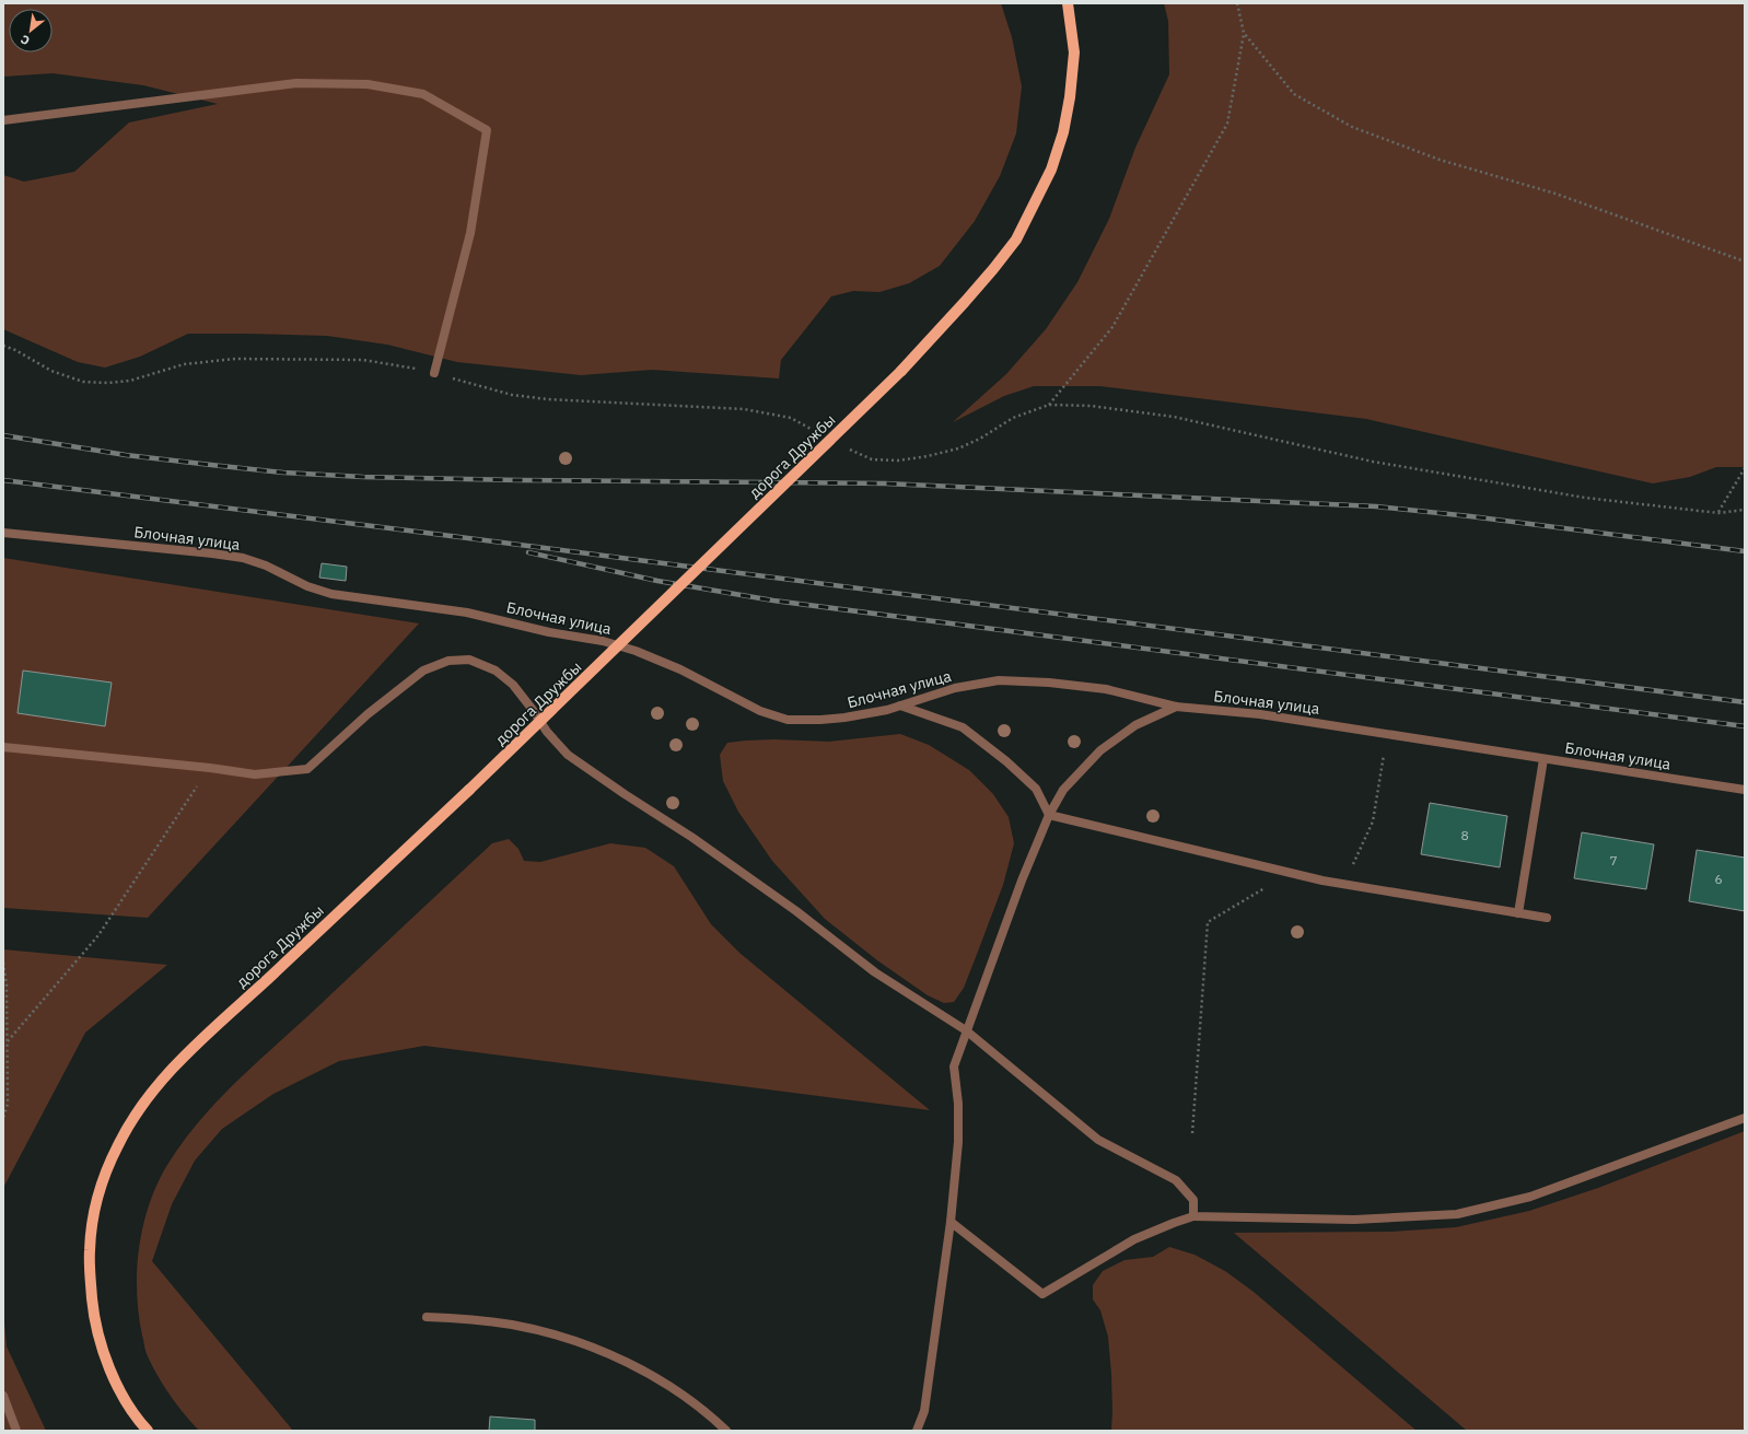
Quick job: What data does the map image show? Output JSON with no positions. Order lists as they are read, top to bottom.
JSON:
{
  "streets": {
    "main road": ["дорога Дружбы"],
    "street": ["Блочная улица"]
  },
  "house_numbers": ["8", "7", "6"],
  "north": "bottom left"
}
